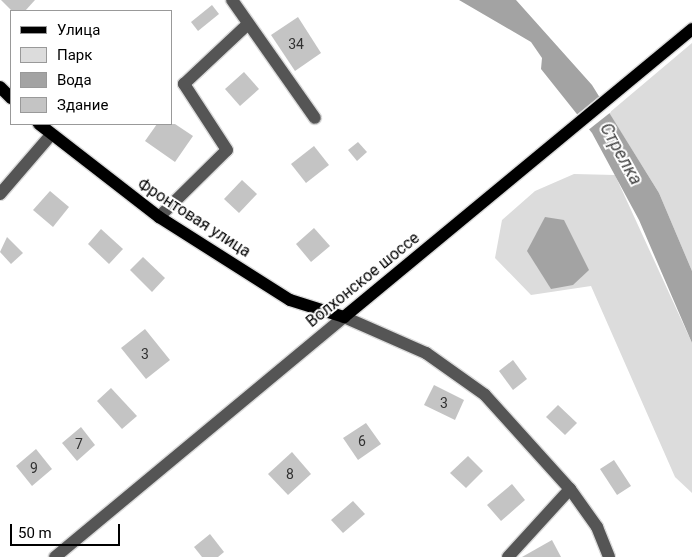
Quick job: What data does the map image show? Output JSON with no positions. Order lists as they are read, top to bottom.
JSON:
{
  "streets": {
    "main road": ["Фронтовая улица", "Волхонское шоссе"]
  },
  "crossings": [
    ["Фронтовая улица", "Волхонское шоссе"]
  ],
  "water": ["Стрелка"],
  "house_numbers": [
    "34",
    "3",
    "3",
    "6",
    "7",
    "9",
    "8"
  ],
  "legend": [
    "Улица",
    "Парк",
    "Вода",
    "Здание"
  ],
  "scale_bar": "50 m"
}
